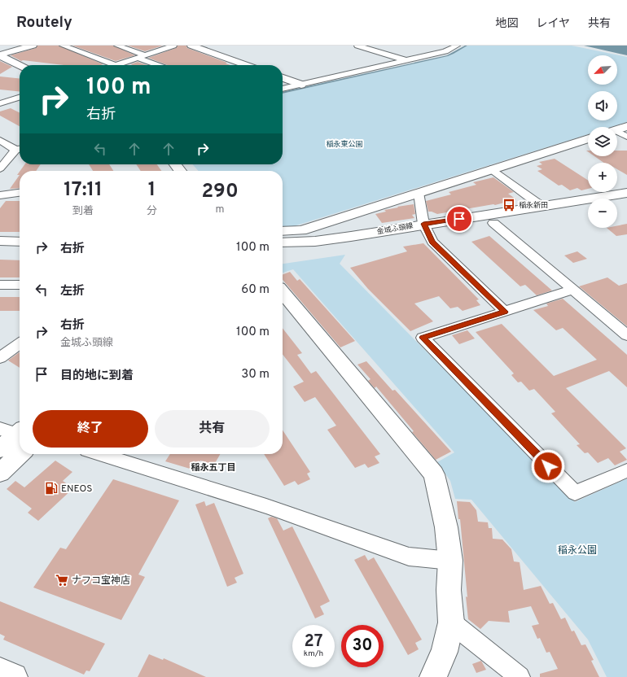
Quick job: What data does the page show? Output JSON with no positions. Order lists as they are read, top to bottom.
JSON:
{
  "streets": {
    "street": ["金城ふ頭線"]
  },
  "districts": ["稲永五丁目"],
  "parks": ["稲永東公園", "稲永公園"],
  "places": {
    "bus stop": ["稲永新田"],
    "fuel station": ["ENEOS"],
    "supermarket": ["ナフコ宝神店"]
  },
  "north": "bottom left",
  "page": {
    "header": "Routely",
    "nav": ["地図", "レイヤ", "共有"],
    "map_buttons": ["+", "−"],
    "turn": ["100 m", "右折"],
    "eta": [
      "17:11",
      "到着",
      "1",
      "分",
      "290",
      "m"
    ],
    "list": [
      {
        "name": "右折",
        "value": "100 m"
      },
      {
        "name": "左折",
        "value": "60 m"
      },
      {
        "name": "右折",
        "note": "金城ふ頭線",
        "value": "100 m"
      },
      {
        "name": "目的地に到着",
        "value": "30 m"
      }
    ],
    "buttons": ["終了", "共有"],
    "speed": "27 km/h",
    "limit": "30"
  }
}
